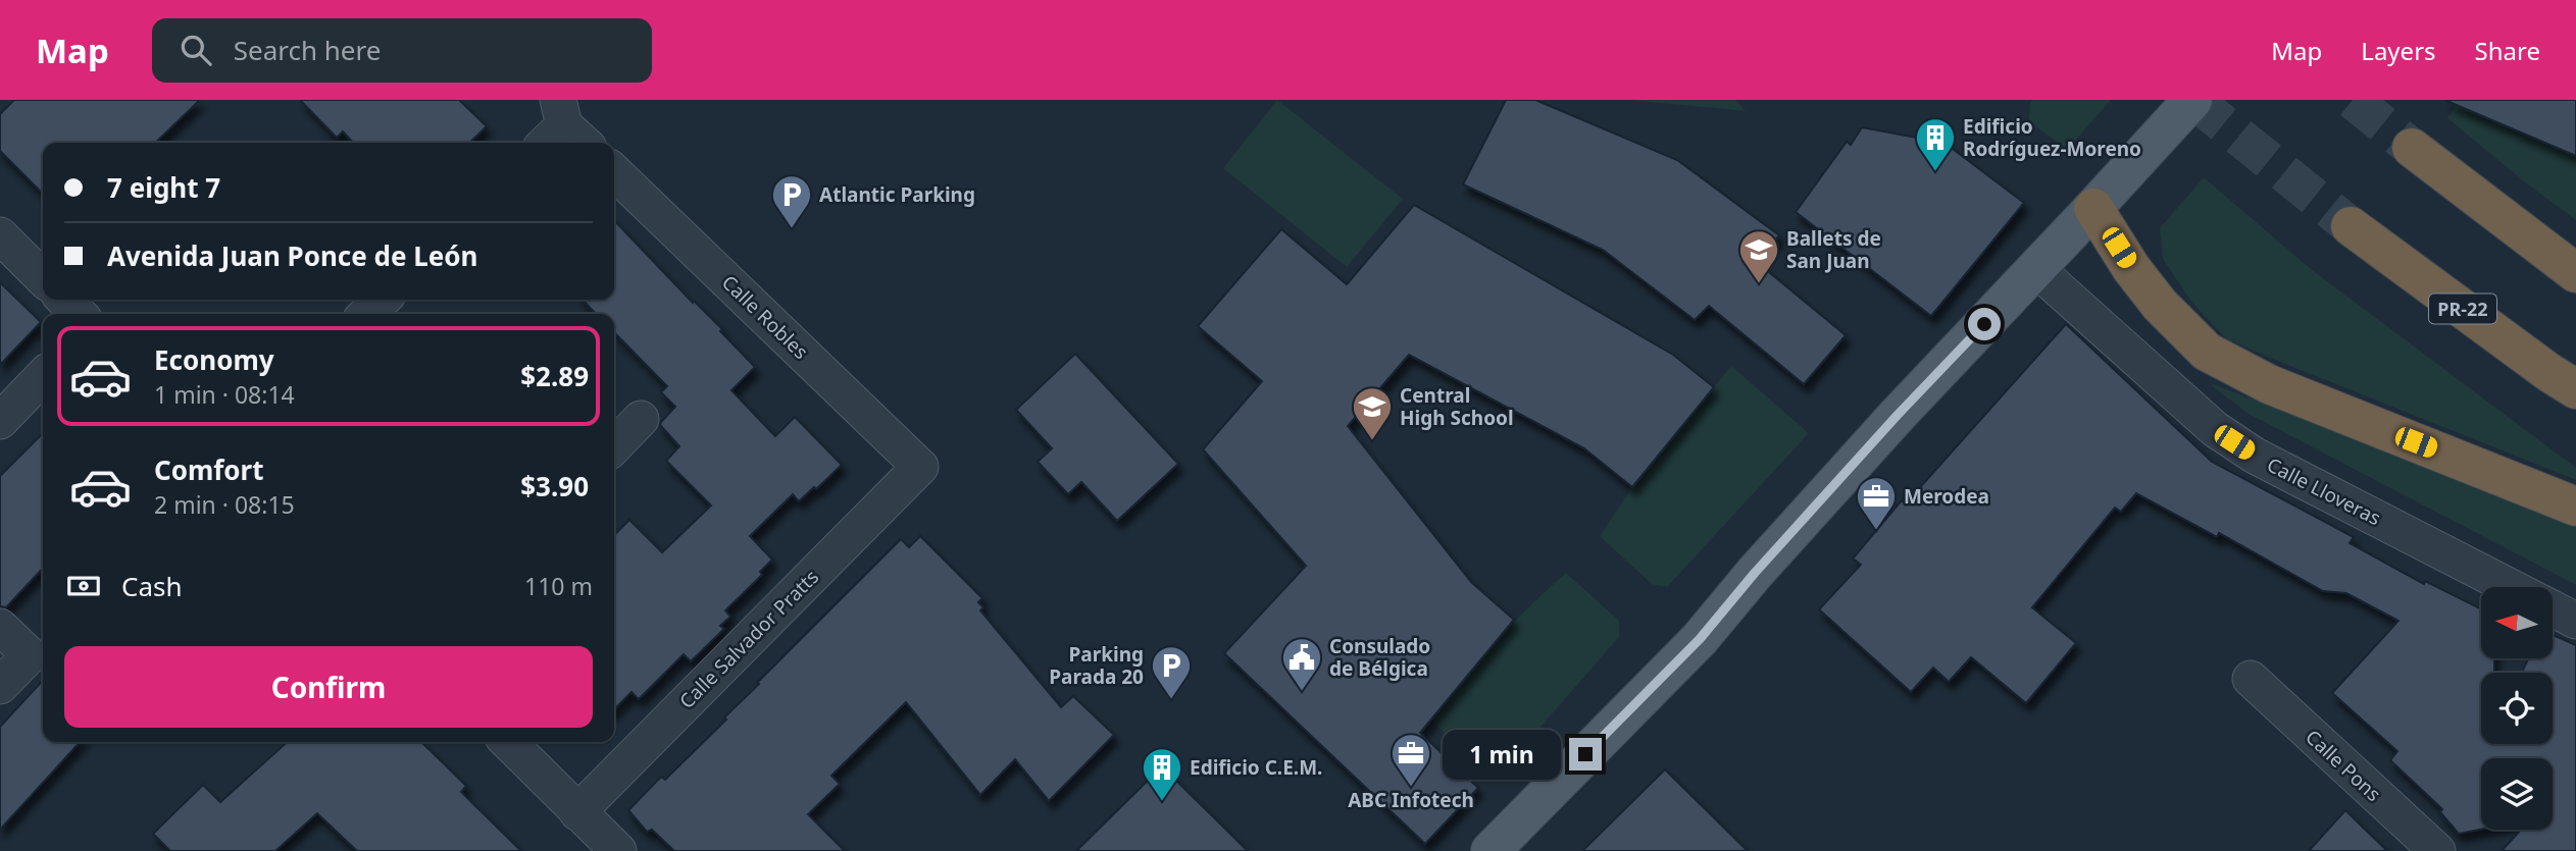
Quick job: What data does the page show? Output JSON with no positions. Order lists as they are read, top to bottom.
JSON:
{
  "streets": {
    "highway": ["PR-22"],
    "street": [
      "Calle Robles",
      "Calle Lloveras",
      "Calle Salvador Pratts",
      "Calle Pons"
    ]
  },
  "crossings": [
    ["Calle Robles", "Calle Salvador Pratts"]
  ],
  "places": {
    "building": ["Edificio Rodríguez-Moreno", "Edificio C.E.M."],
    "parking": ["Atlantic Parking", "Parking Parada 20"],
    "school or university": ["Ballets de San Juan", "Central High School"],
    "office": ["Merodea", "ABC Infotech"],
    "public building": ["Consulado de Bélgica"]
  },
  "north": "left",
  "page": {
    "header": "Map",
    "search": "Search here",
    "nav": ["Map", "Layers", "Share"],
    "banner": ["7 eight 7", "Avenida Juan Ponce de León"],
    "list": [
      {
        "name": "Economy",
        "note": "1 min · 08:14",
        "value": "$2.89"
      },
      {
        "name": "Comfort",
        "note": "2 min · 08:15",
        "value": "$3.90"
      }
    ],
    "pay": ["Cash", "110 m"],
    "buttons": "Confirm",
    "bubble": "1 min"
  }
}
